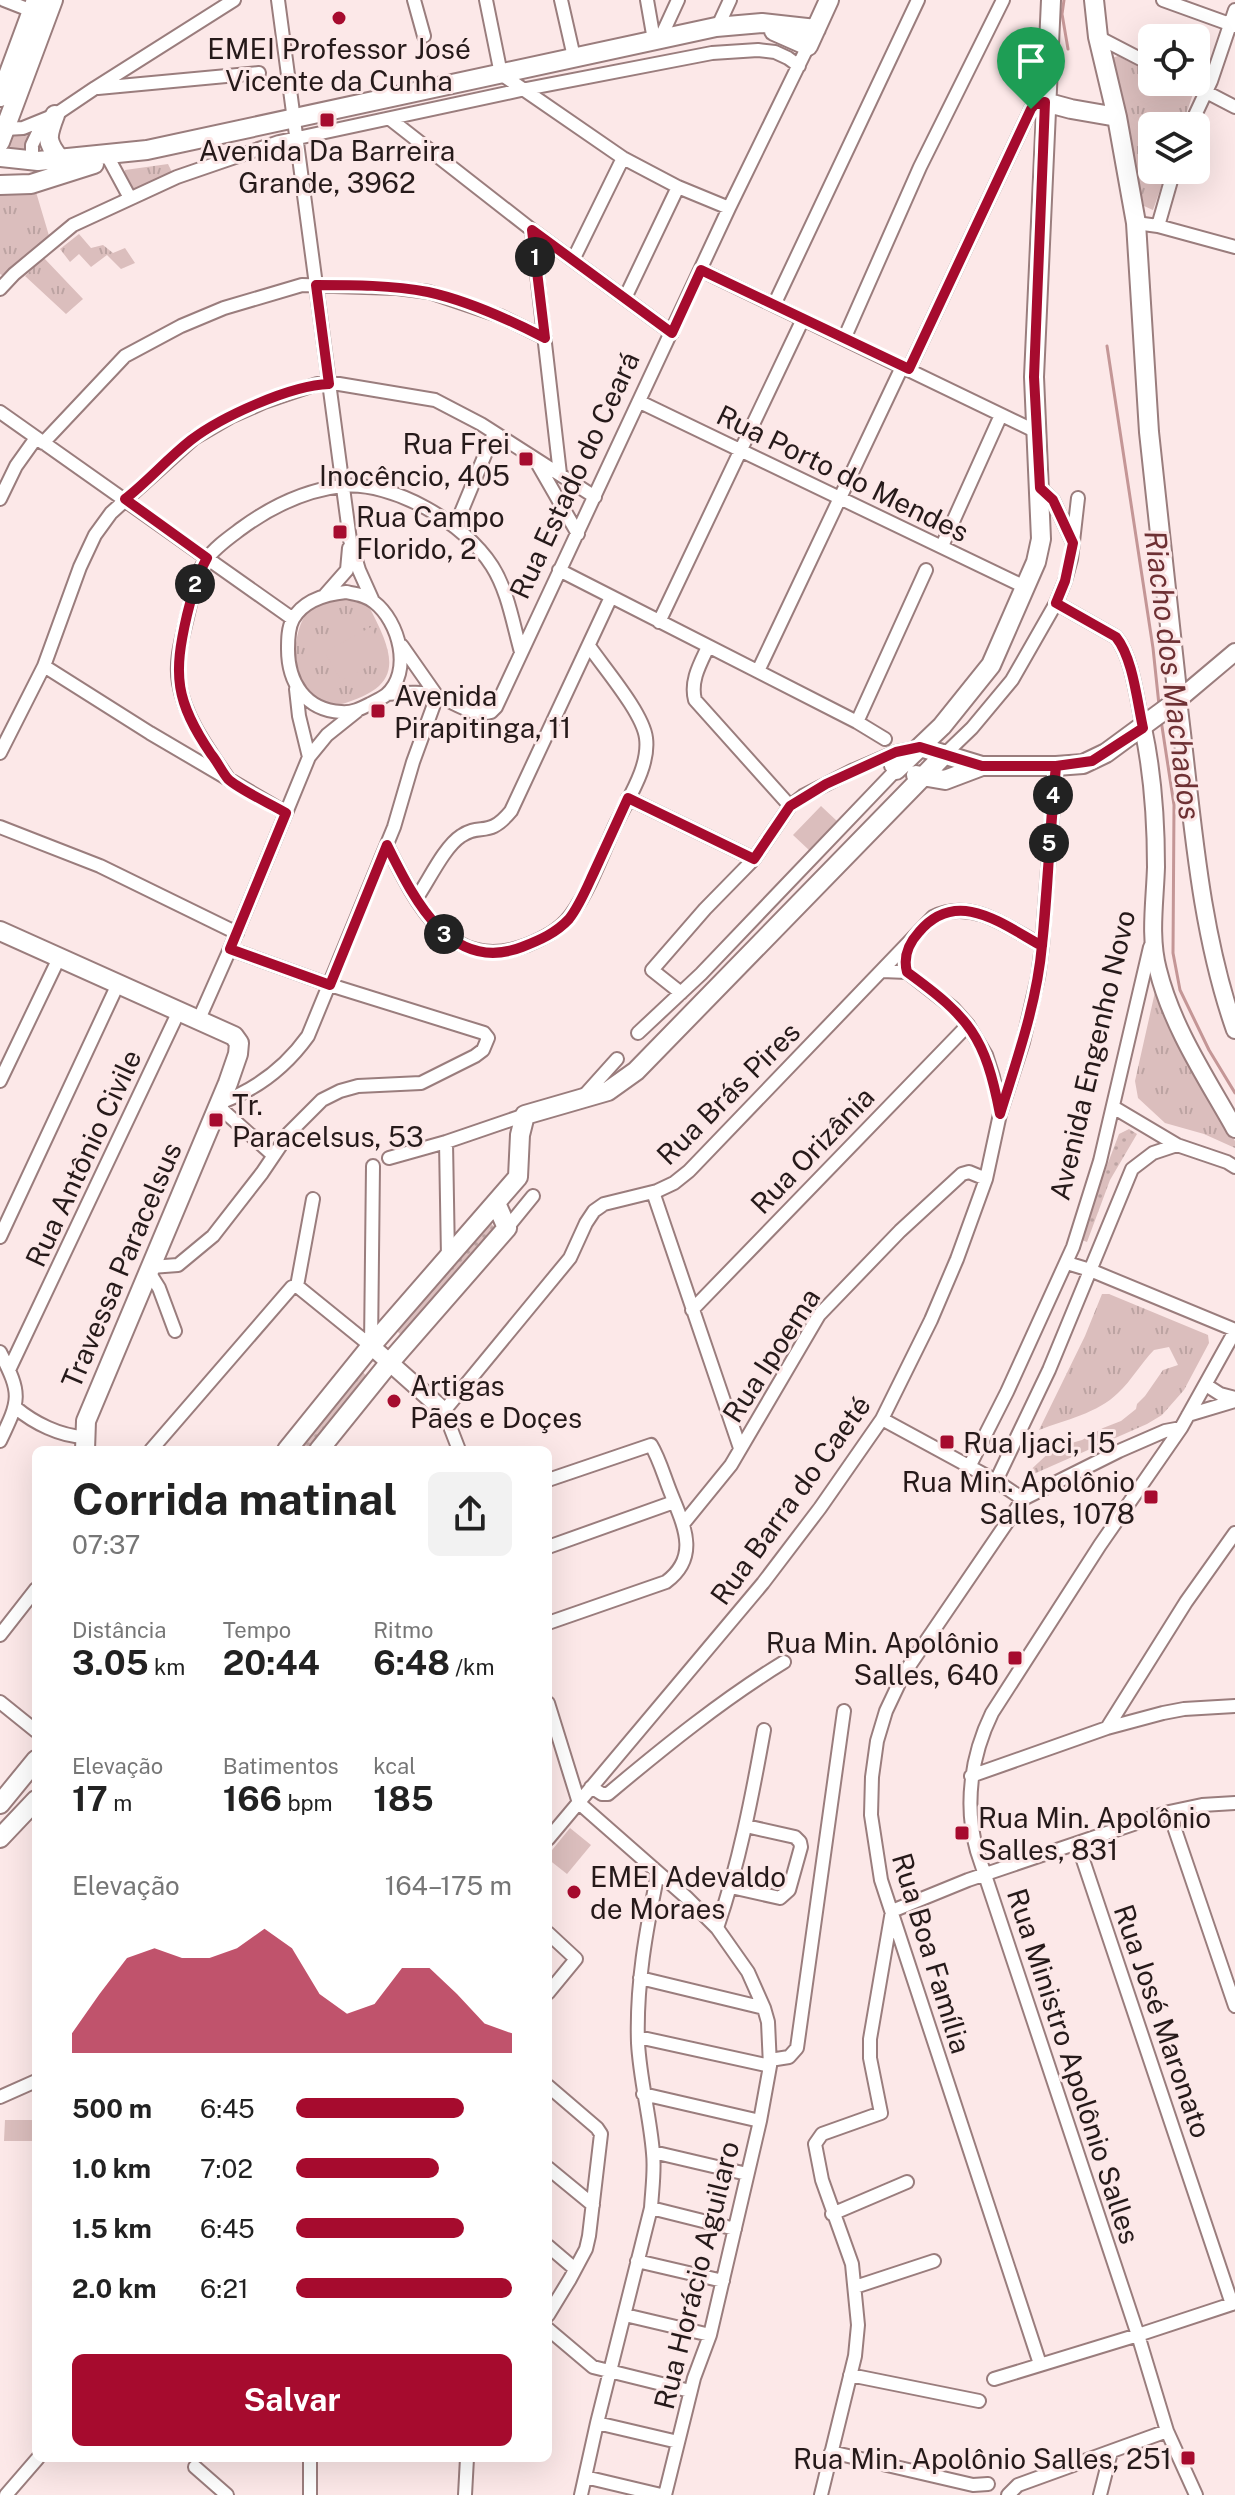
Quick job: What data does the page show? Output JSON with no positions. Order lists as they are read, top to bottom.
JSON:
{
  "streets": {
    "main road": ["Rua Estado do Ceará", "Travessa Paracelsus"],
    "street": [
      "Rua Porto do Mendes",
      "Avenida Engenho Novo",
      "Rua Brás Pires",
      "Rua Orizânia",
      "Rua Antônio Civile",
      "Rua Ipoema",
      "Rua Barra do Caeté",
      "Rua Boa Família",
      "Rua José Maronato",
      "Rua Ministro Apolônio Salles",
      "Rua Horácio Aguilaro"
    ]
  },
  "crossings": [
    ["Rua Porto do Mendes", "Rua Estado do Ceará"],
    ["Rua Brás Pires", "Rua Barra do Caeté"],
    ["Rua Ipoema", "Rua Barra do Caeté"],
    ["Rua Barra do Caeté", "Rua Horácio Aguilaro"],
    ["Rua Boa Família", "Rua Ministro Apolônio Salles"]
  ],
  "water": ["Riacho dos Machados"],
  "places": {
    "other": ["EMEI Professor José Vicente da Cunha", "Artigas Pães e Doçes", "EMEI Adevaldo de Moraes"],
    "transit": [
      "Avenida Da Barreira Grande, 3962",
      "Rua Frei Inocêncio, 405",
      "Rua Campo Florido, 2",
      "Avenida Pirapitinga, 11",
      "Tr. Paracelsus, 53",
      "Rua Ijaci, 15",
      "Rua Min. Apolônio Salles, 1078",
      "Rua Min. Apolônio Salles, 640",
      "Rua Min. Apolônio Salles, 831",
      "Rua Min. Apolônio Salles, 251"
    ]
  },
  "page": {
    "pins": [
      "1",
      "2",
      "4",
      "5",
      "3"
    ],
    "heading": ["Corrida matinal", "07:37"],
    "stats": [
      ["Distância", "3.05 km"],
      ["Tempo", "20:44"],
      ["Ritmo", "6:48 /km"],
      ["Elevação", "17 m"],
      ["Batimentos", "166 bpm"],
      ["kcal", "185"]
    ],
    "chart": ["Elevação", "164–175 m"],
    "list": [
      {
        "name": "500 m",
        "note": "6:45"
      },
      {
        "name": "1.0 km",
        "note": "7:02"
      },
      {
        "name": "1.5 km",
        "note": "6:45"
      },
      {
        "name": "2.0 km",
        "note": "6:21"
      }
    ],
    "buttons": "Salvar"
  }
}
